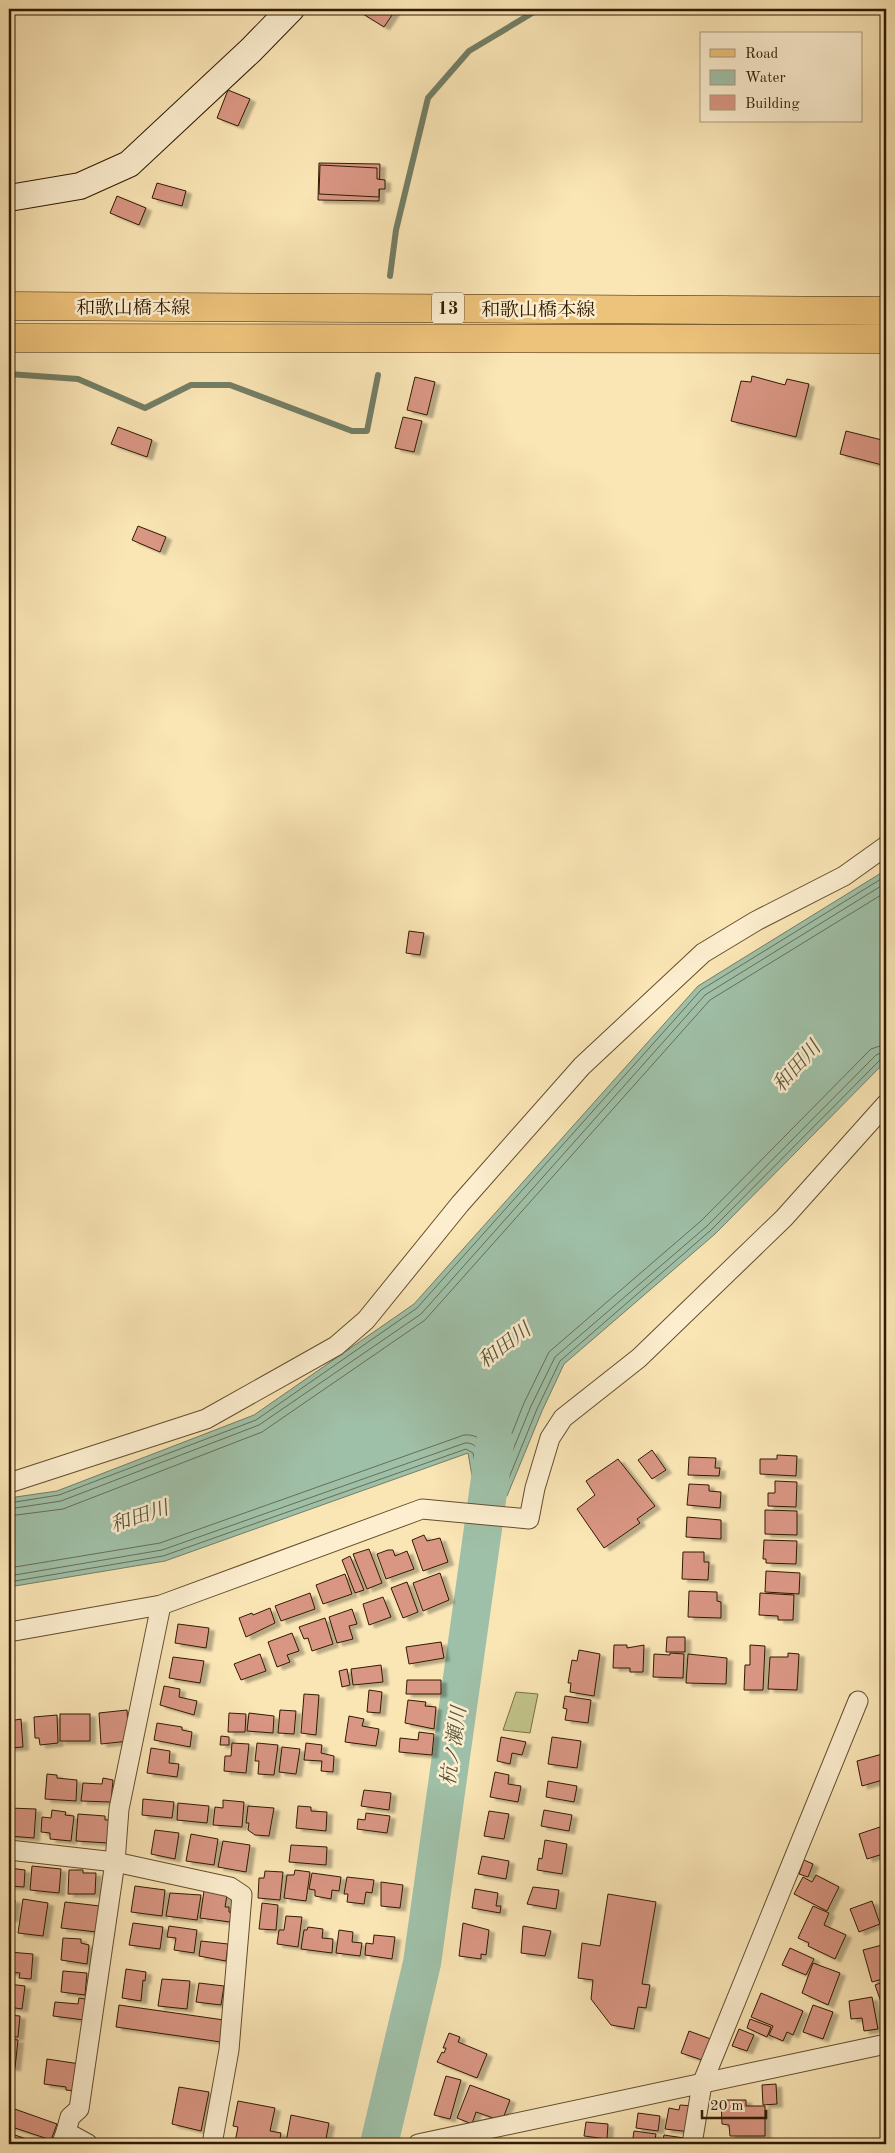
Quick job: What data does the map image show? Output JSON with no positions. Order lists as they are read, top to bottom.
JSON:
{
  "streets": {
    "main road": ["和歌山橋本線", "13"]
  },
  "water": ["和田川", "杭ノ瀬川"],
  "legend": ["Road", "Water", "Building"],
  "scale_bar": "20 m"
}
